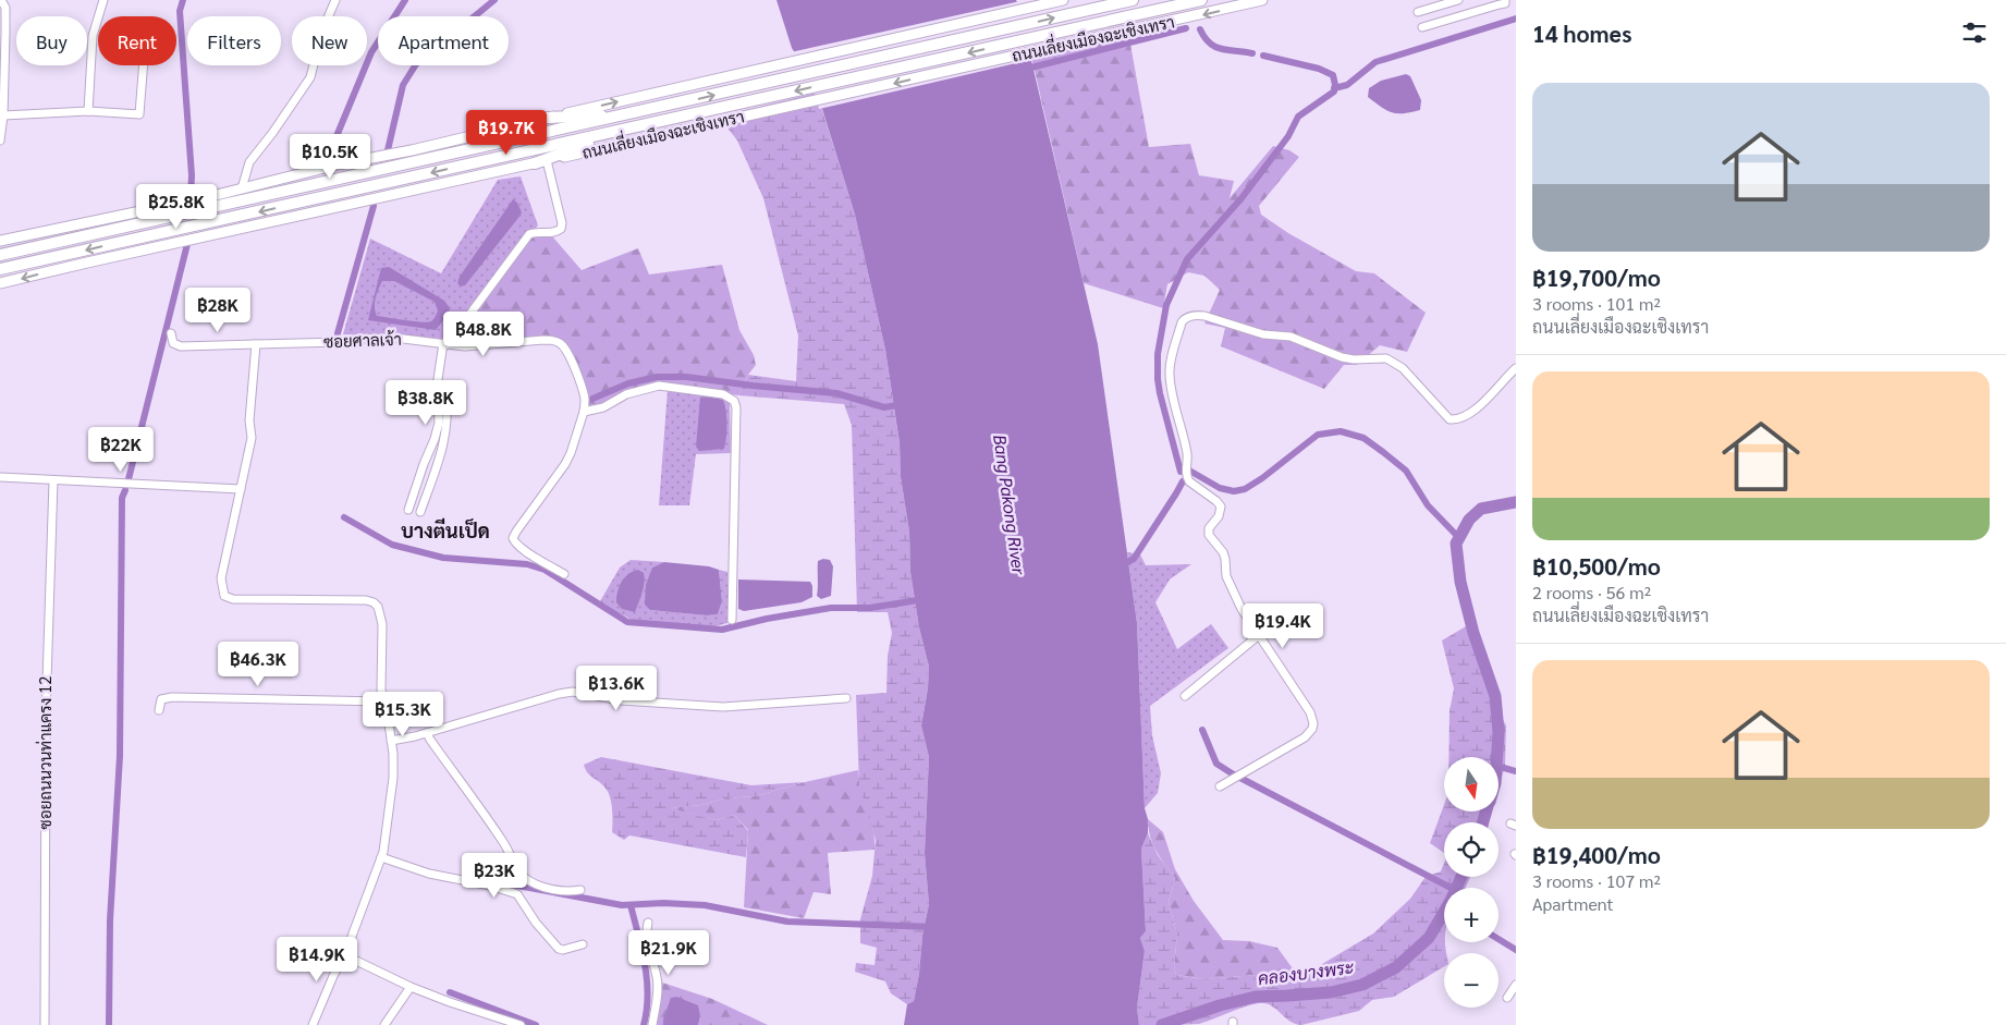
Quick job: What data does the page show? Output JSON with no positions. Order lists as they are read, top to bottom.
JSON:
{
  "streets": {
    "highway": ["ถนนเลี่ยงเมืองฉะเชิงเทรา"],
    "street": ["ซอยศาลเจ้า", "ซอยถนนวนท่าแครง 12"]
  },
  "districts": ["บางตีนเป็ด"],
  "water": ["Bang Pakong River", "คลองบางพระ"],
  "north": "bottom",
  "page": {
    "heading": "14 homes",
    "chip": [
      "Buy",
      "Rent",
      "Filters",
      "New",
      "Apartment"
    ],
    "list": [
      {
        "name": "฿19,700/mo",
        "note": "3 rooms · 101 m² · ถนนเลี่ยงเมืองฉะเชิงเทรา"
      },
      {
        "name": "฿10,500/mo",
        "note": "2 rooms · 56 m² · ถนนเลี่ยงเมืองฉะเชิงเทรา"
      },
      {
        "name": "฿19,400/mo",
        "note": "3 rooms · 107 m² · Apartment"
      }
    ],
    "price": [
      "฿19.7K",
      "฿10.5K",
      "฿25.8K",
      "฿28K",
      "฿48.8K",
      "฿38.8K",
      "฿22K",
      "฿19.4K",
      "฿46.3K",
      "฿13.6K",
      "฿15.3K",
      "฿23K",
      "฿21.9K",
      "฿14.9K"
    ],
    "map_buttons": ["+", "−"]
  }
}
